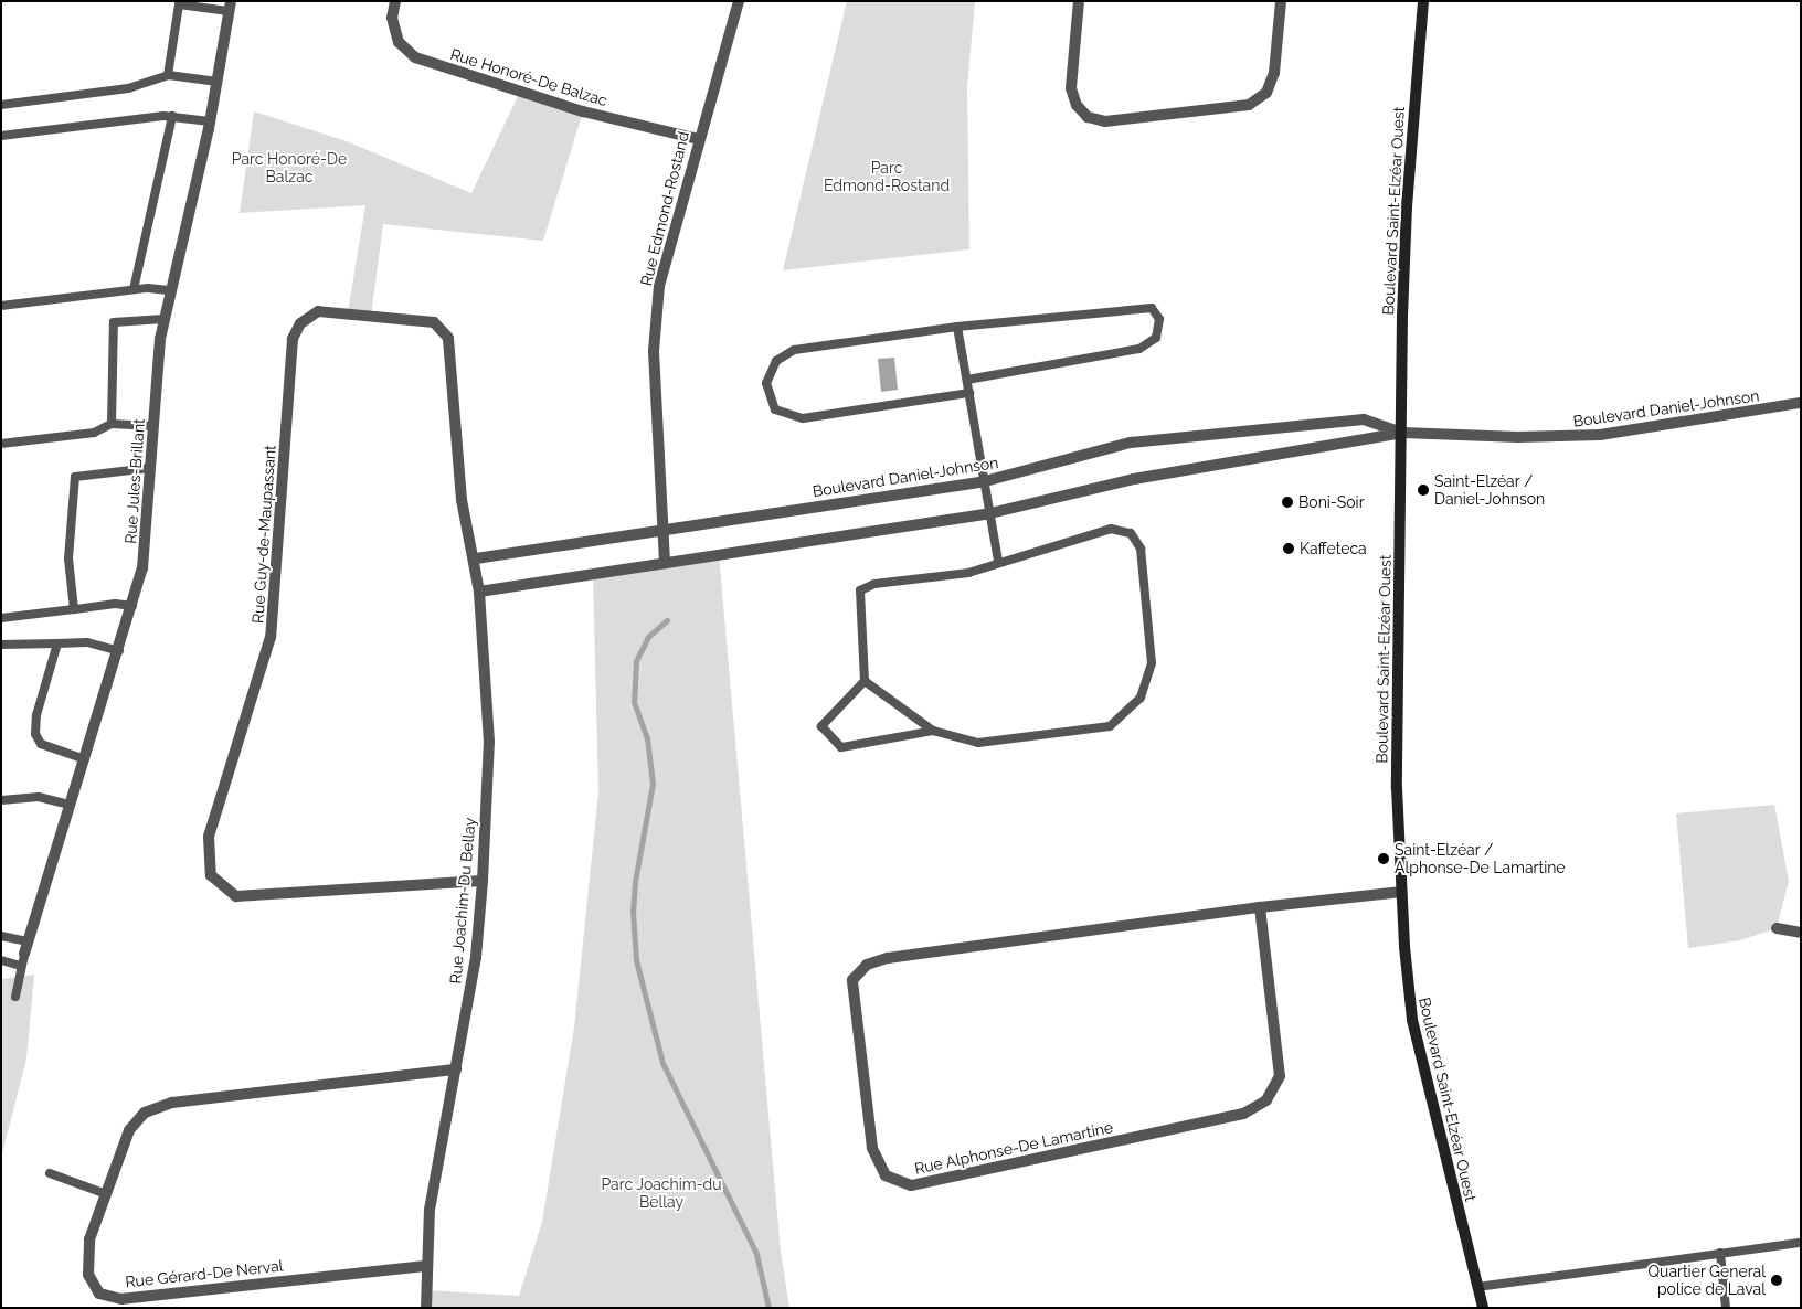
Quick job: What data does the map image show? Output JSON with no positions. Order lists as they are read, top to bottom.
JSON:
{
  "streets": {
    "street": [
      "Rue Honoré-De Balzac",
      "Rue Edmond-Rostand",
      "Boulevard Saint-Elzéar Ouest",
      "Boulevard Daniel-Johnson",
      "Rue Jules-Brillant",
      "Rue Guy-de-Maupassant",
      "Rue Joachim-Du Bellay",
      "Rue Alphonse-De Lamartine",
      "Rue Gérard-De Nerval"
    ]
  },
  "crossings": [
    ["Rue Honoré-De Balzac", "Rue Edmond-Rostand"],
    ["Rue Edmond-Rostand", "Boulevard Daniel-Johnson"],
    ["Boulevard Saint-Elzéar Ouest", "Boulevard Daniel-Johnson"],
    ["Boulevard Saint-Elzéar Ouest", "Rue Alphonse-De Lamartine"],
    ["Boulevard Daniel-Johnson", "Rue Guy-de-Maupassant"],
    ["Boulevard Daniel-Johnson", "Rue Joachim-Du Bellay"],
    ["Rue Guy-de-Maupassant", "Rue Joachim-Du Bellay"],
    ["Rue Joachim-Du Bellay", "Rue Gérard-De Nerval"]
  ],
  "parks": ["Parc Honoré-De Balzac", "Parc Edmond-Rostand", "Parc Joachim-du Bellay"],
  "places": [
    "Saint-Elzéar / Daniel-Johnson",
    "Boni-Soir",
    "Kaffeteca",
    "Saint-Elzéar / Alphonse-De Lamartine",
    "Quartier General police de Laval"
  ]
}
